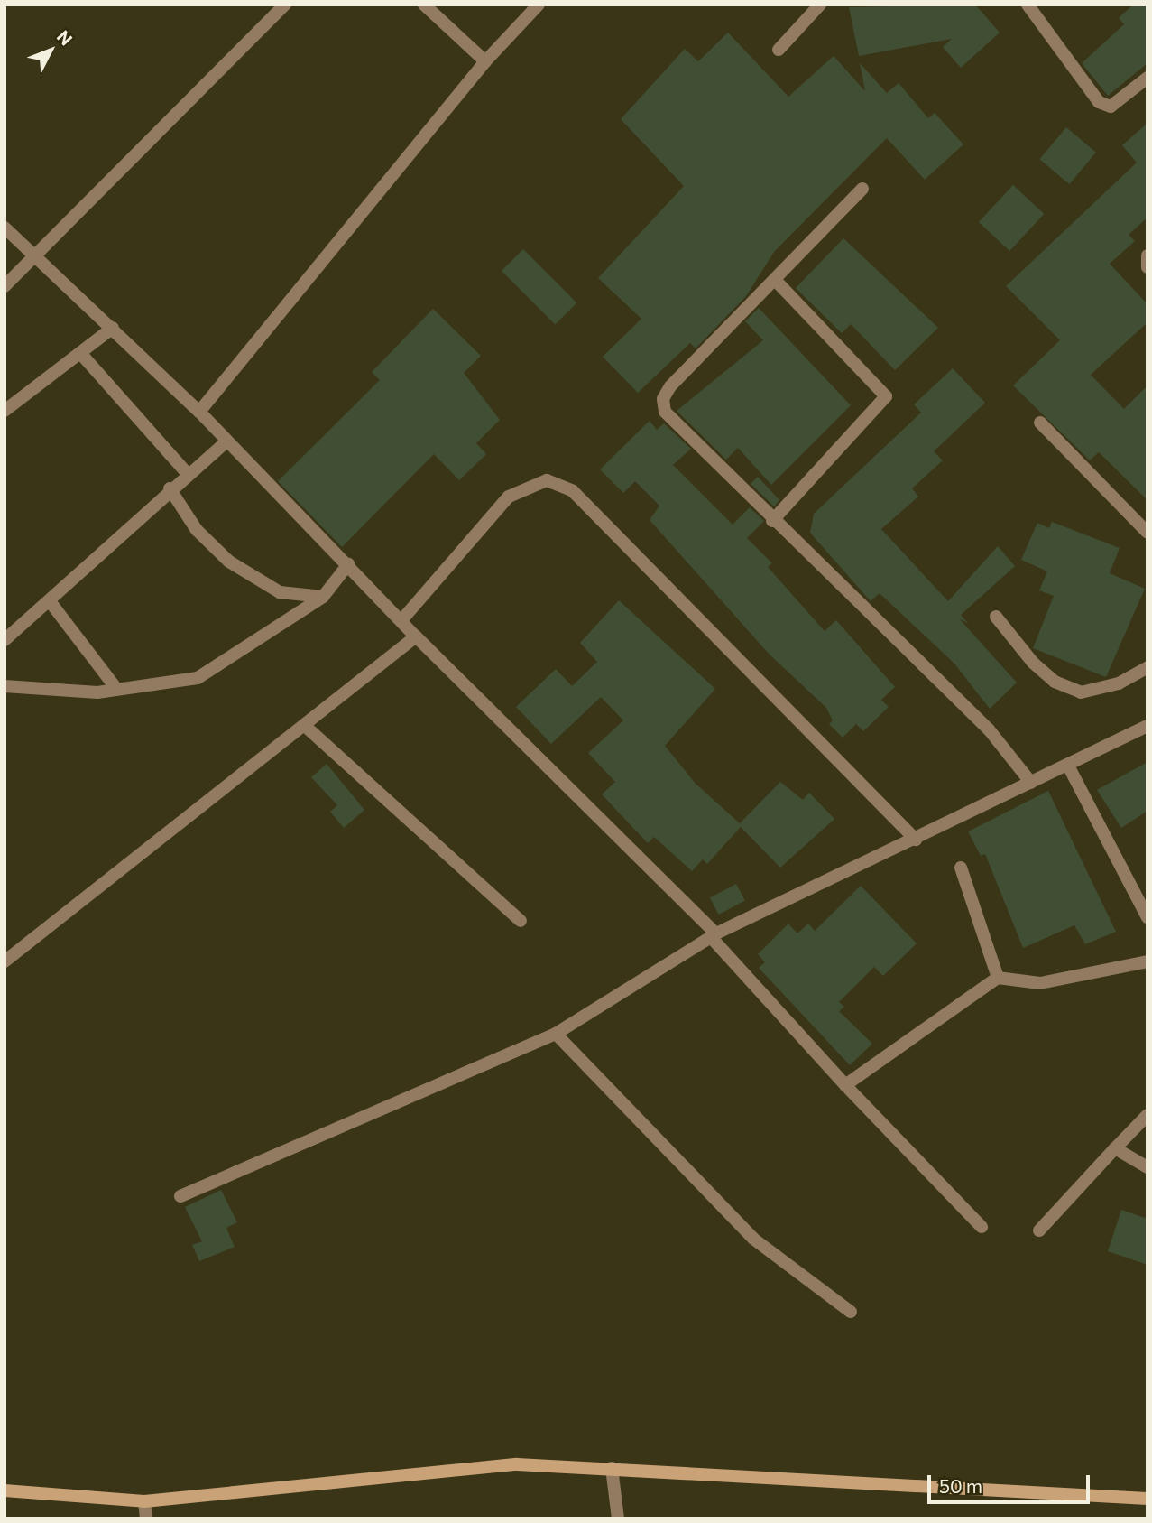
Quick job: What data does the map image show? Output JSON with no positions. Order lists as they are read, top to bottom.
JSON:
{
  "scale_bar": "50 m",
  "north": "top right"
}
